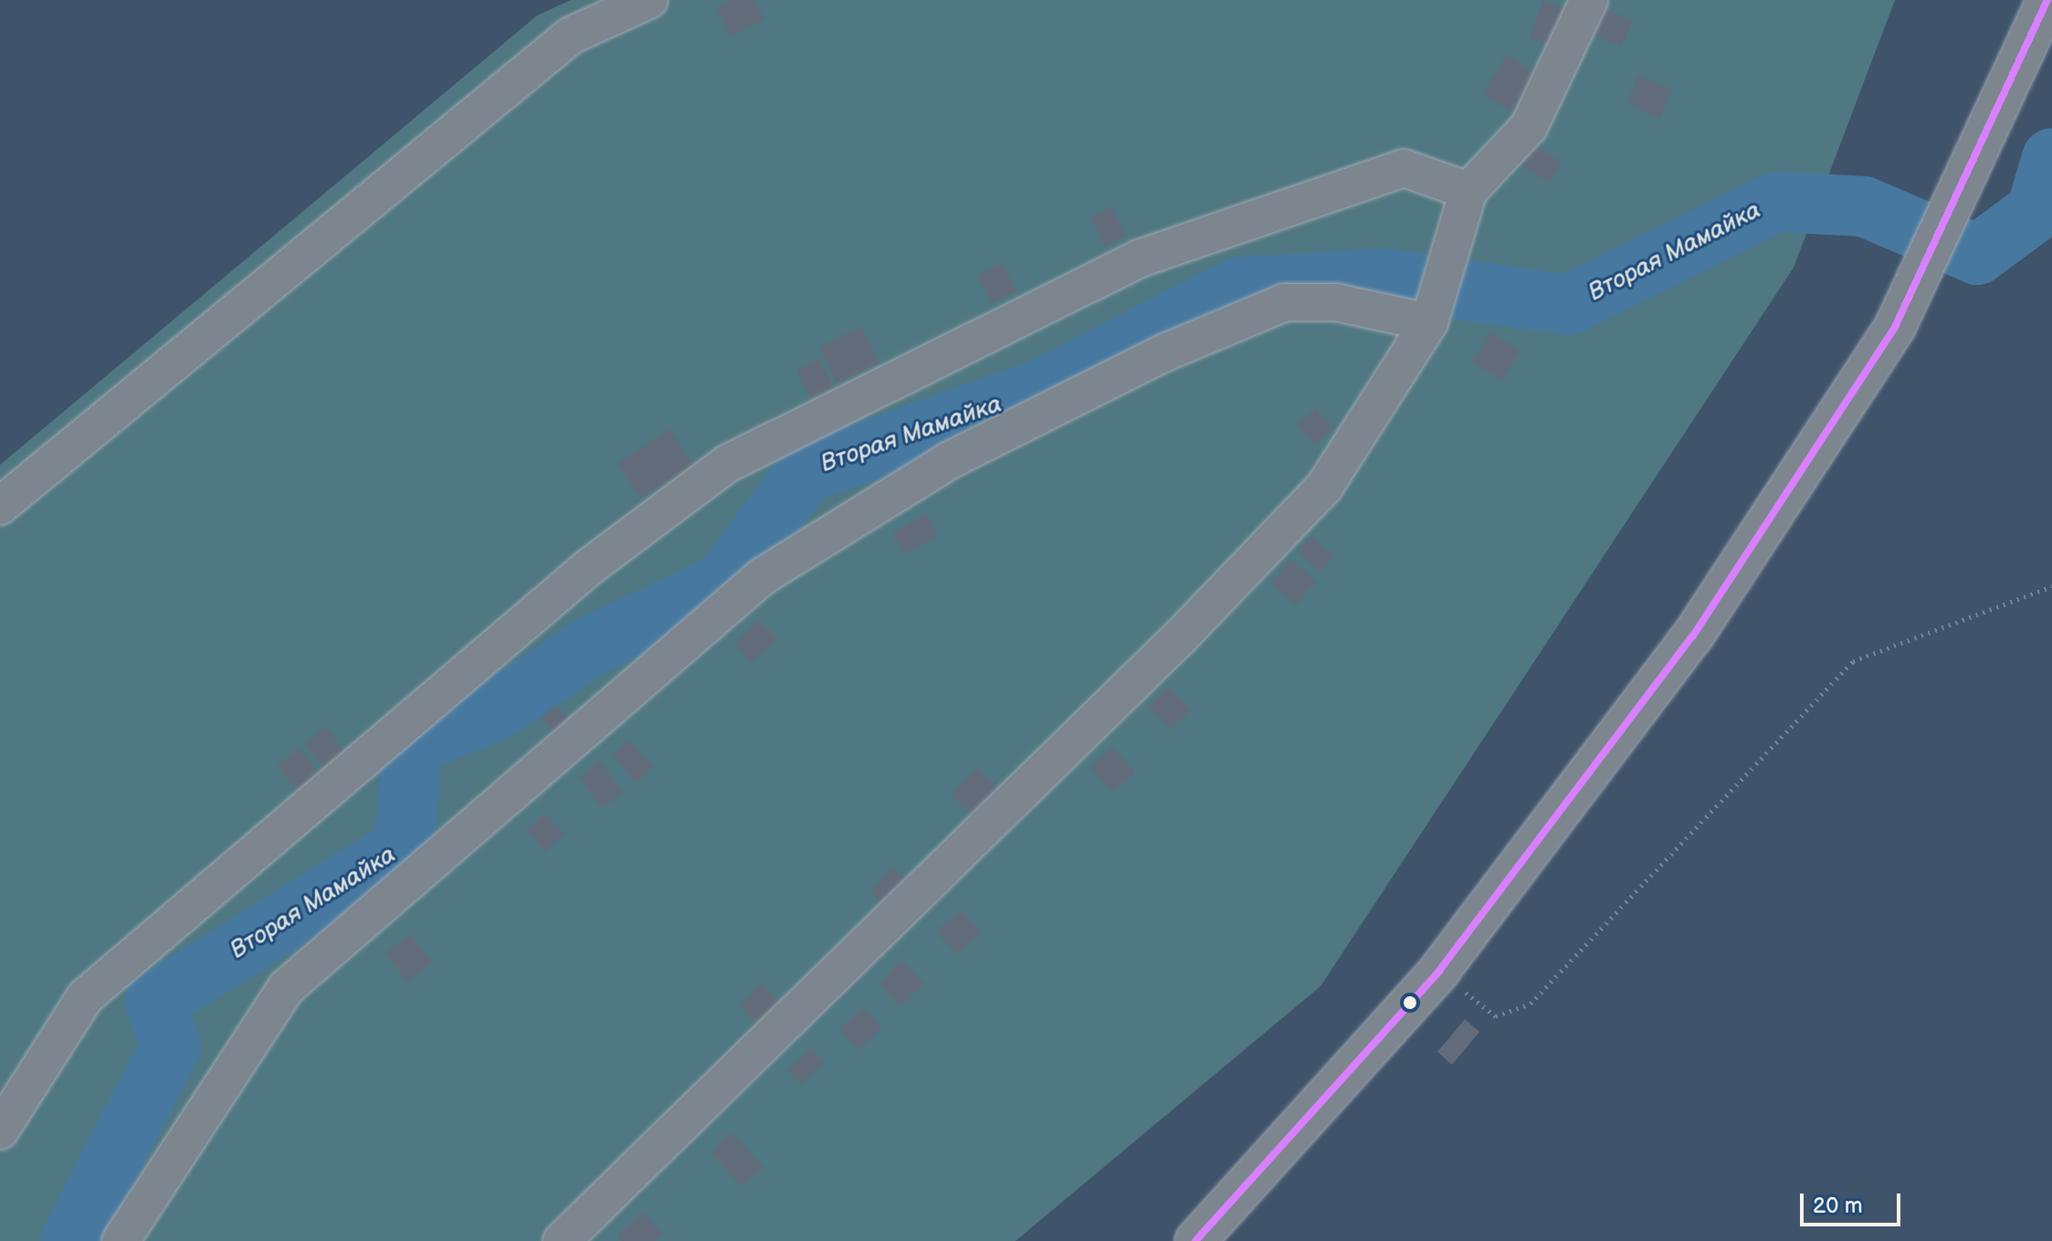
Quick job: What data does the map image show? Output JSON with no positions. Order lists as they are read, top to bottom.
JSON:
{
  "water": ["Вторая Мамайка"],
  "scale_bar": "20 m"
}
